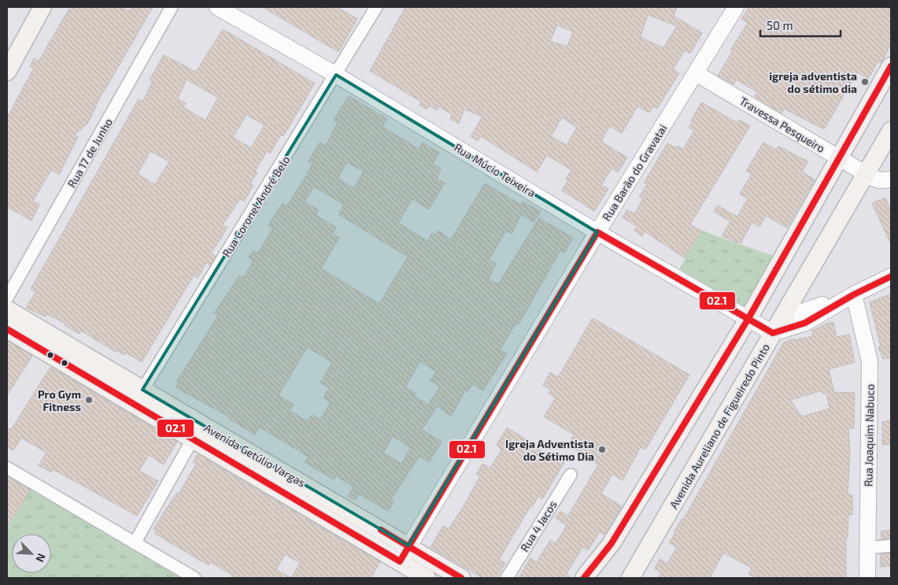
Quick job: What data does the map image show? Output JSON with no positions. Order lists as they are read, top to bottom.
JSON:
{
  "streets": {
    "main road": ["Avenida Aureliano de Figueiredo Pinto", "Avenida Getúlio Vargas"],
    "street": [
      "Travessa Pesqueiro",
      "Rua 17 de Junho",
      "Rua Múcio Teixeira",
      "Rua Barão do Gravatai",
      "Rua Coronel André Belo",
      "Rua Joaquim Nabuco",
      "Rua 4 Jacos"
    ]
  },
  "crossings": [
    ["Travessa Pesqueiro", "Rua Barão do Gravatai"],
    ["Travessa Pesqueiro", "Avenida Aureliano de Figueiredo Pinto"],
    ["Rua Múcio Teixeira", "Rua Barão do Gravatai"],
    ["Rua Múcio Teixeira", "Rua Coronel André Belo"],
    ["Rua Múcio Teixeira", "Avenida Aureliano de Figueiredo Pinto"],
    ["Rua Barão do Gravatai", "Avenida Getúlio Vargas"],
    ["Rua Coronel André Belo", "Avenida Getúlio Vargas"]
  ],
  "places": ["igreja adventista do sétimo dia", "Pro Gym Fitness", "Igreja Adventista do Sétimo Dia"],
  "lines": ["transit line 02.1"],
  "scale_bar": "50 m",
  "north": "bottom right"
}
